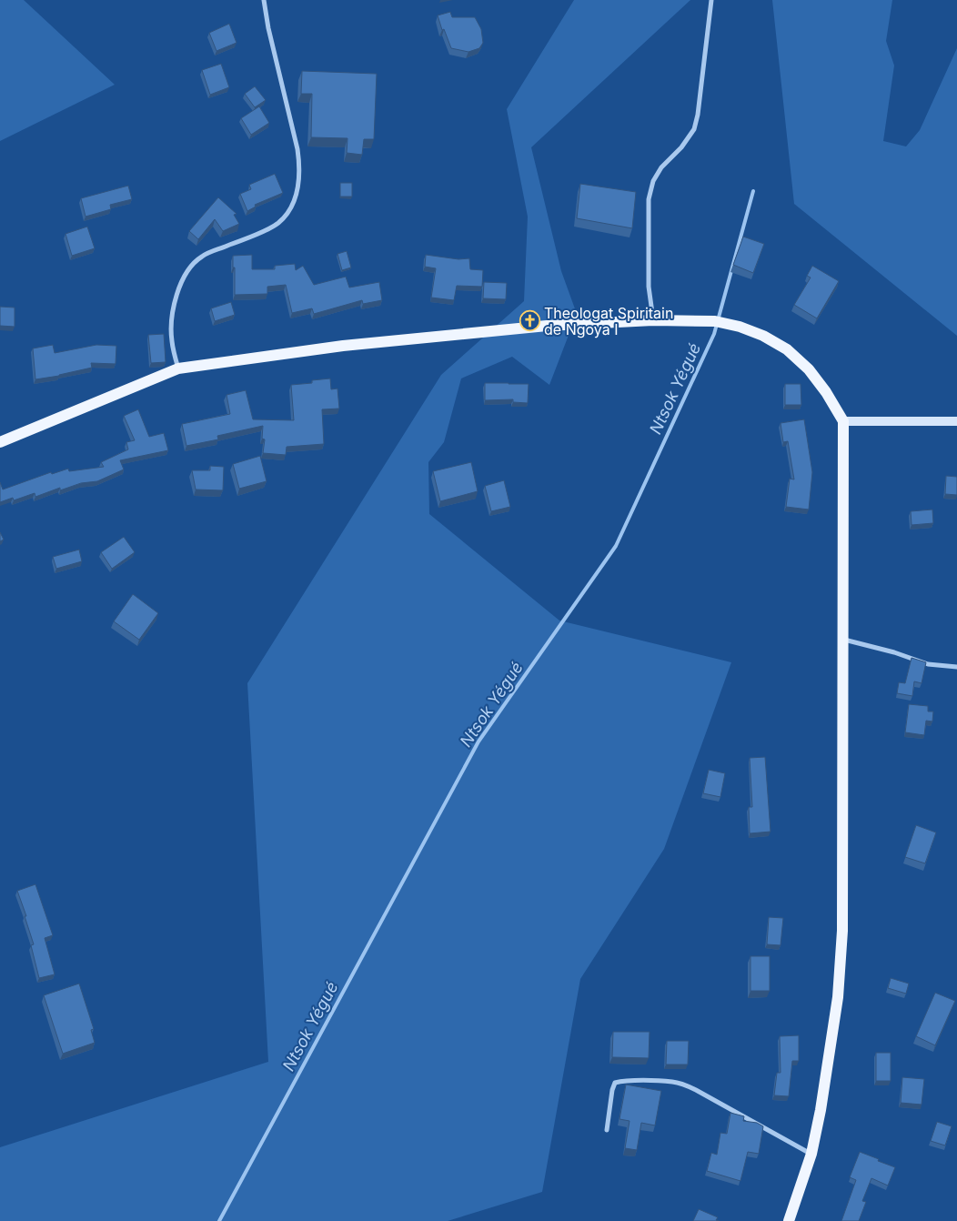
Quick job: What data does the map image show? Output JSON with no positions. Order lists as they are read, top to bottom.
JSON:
{
  "water": ["Ntsok Yégué"],
  "places": {
    "church": ["Theologat Spiritain de Ngoya I"]
  }
}
